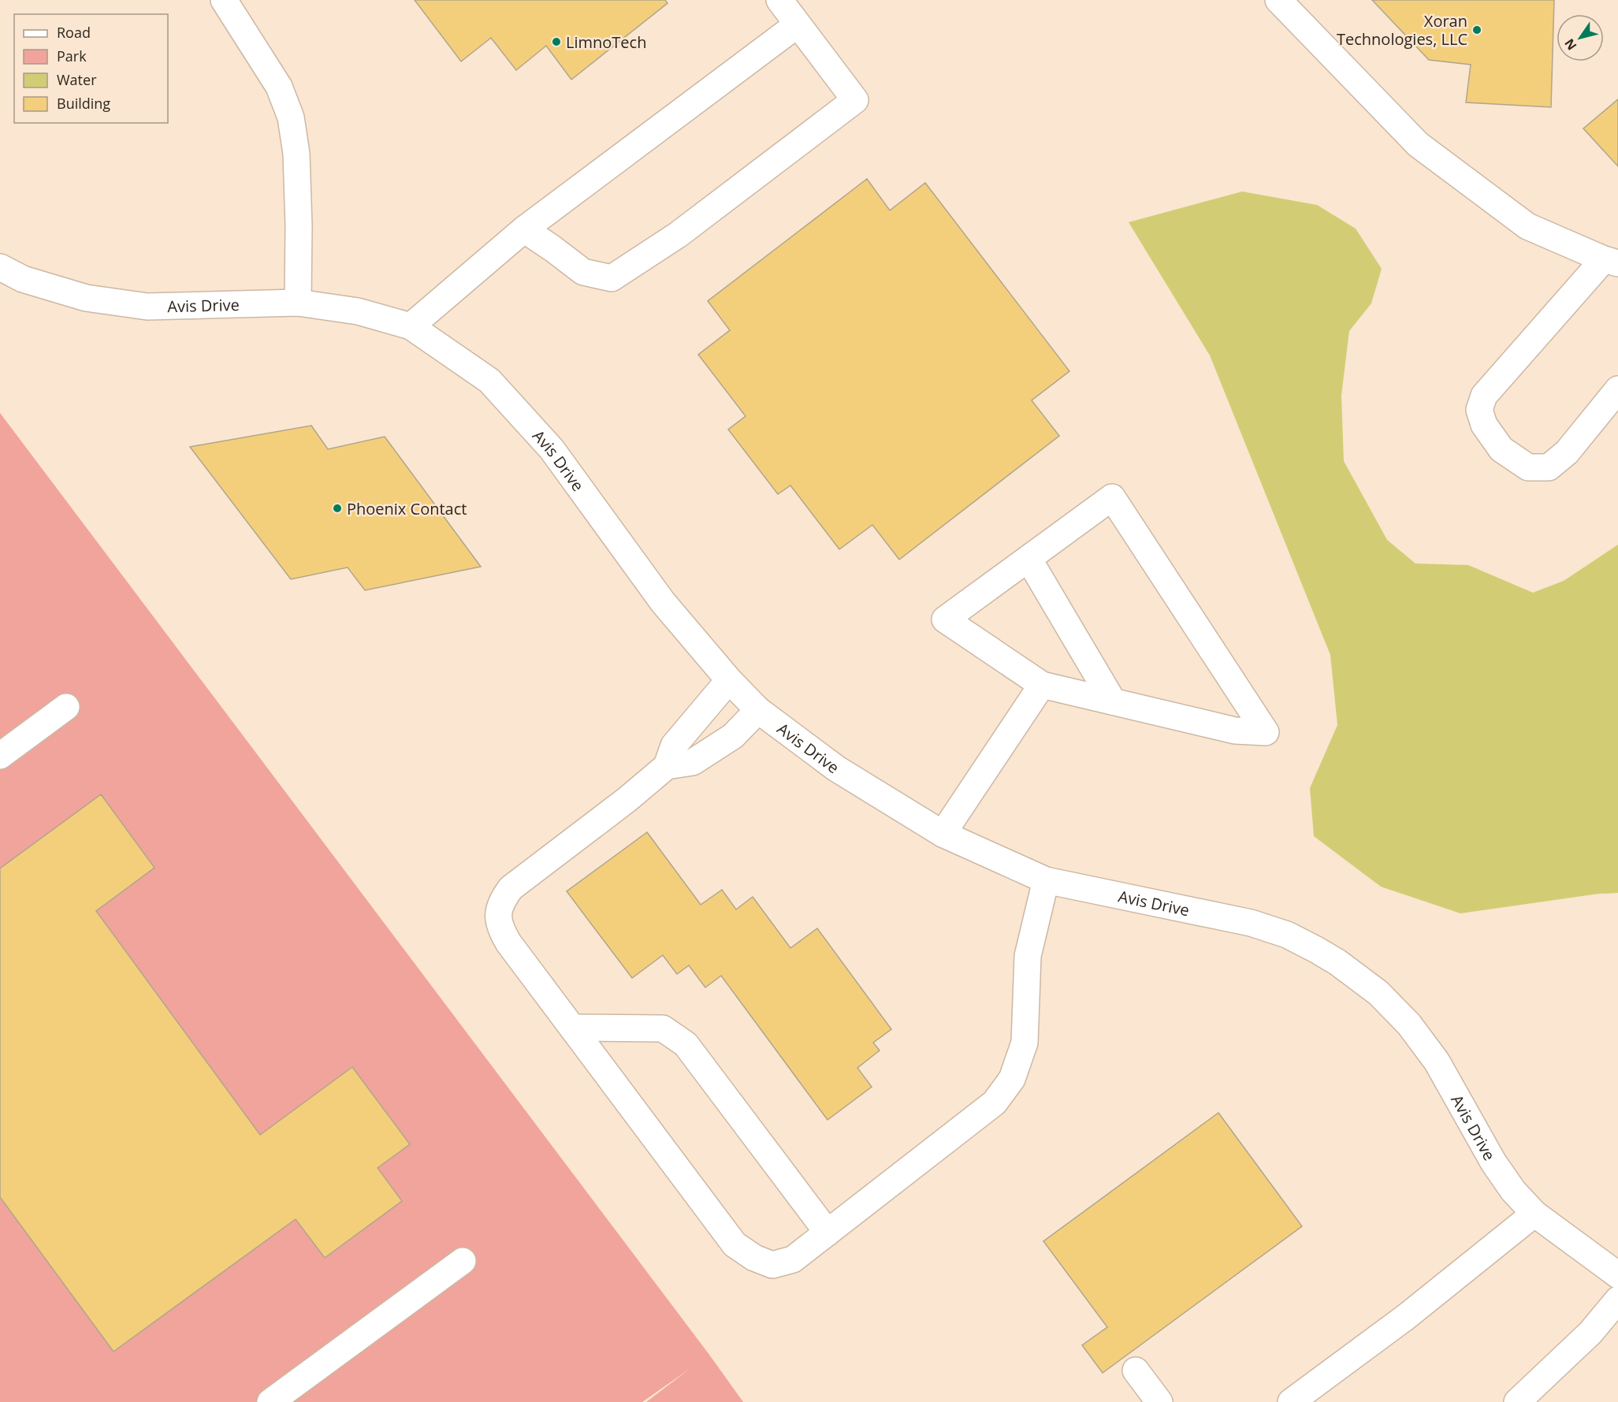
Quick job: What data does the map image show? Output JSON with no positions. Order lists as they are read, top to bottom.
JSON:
{
  "streets": {
    "street": ["Avis Drive"]
  },
  "places": ["Xoran Technologies, LLC", "LimnoTech", "Phoenix Contact"],
  "legend": [
    "Road",
    "Park",
    "Water",
    "Building"
  ],
  "north": "bottom left"
}
